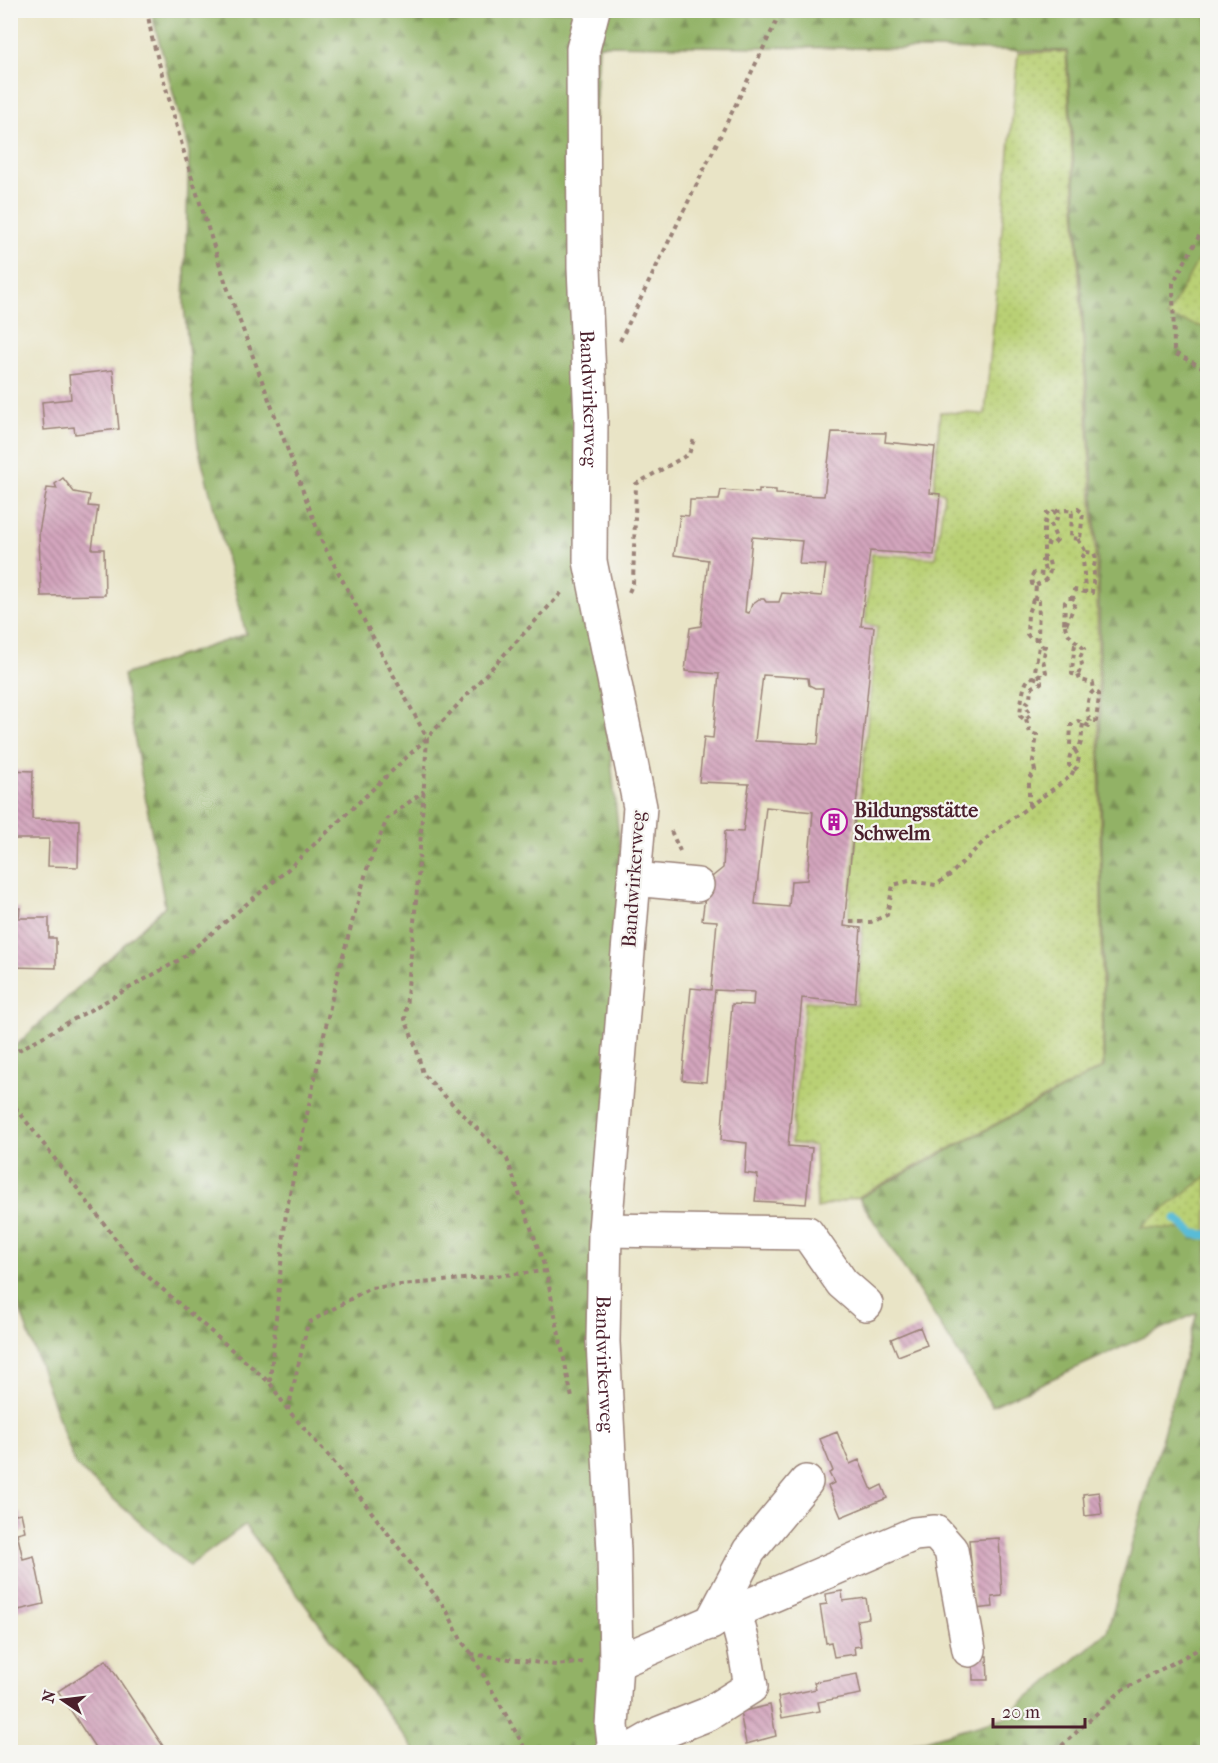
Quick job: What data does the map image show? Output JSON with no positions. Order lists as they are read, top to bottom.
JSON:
{
  "streets": {
    "street": ["Bandwirkerweg"]
  },
  "places": {
    "building": ["Bildungsstätte Schwelm"]
  },
  "scale_bar": "20 m",
  "north": "left"
}
